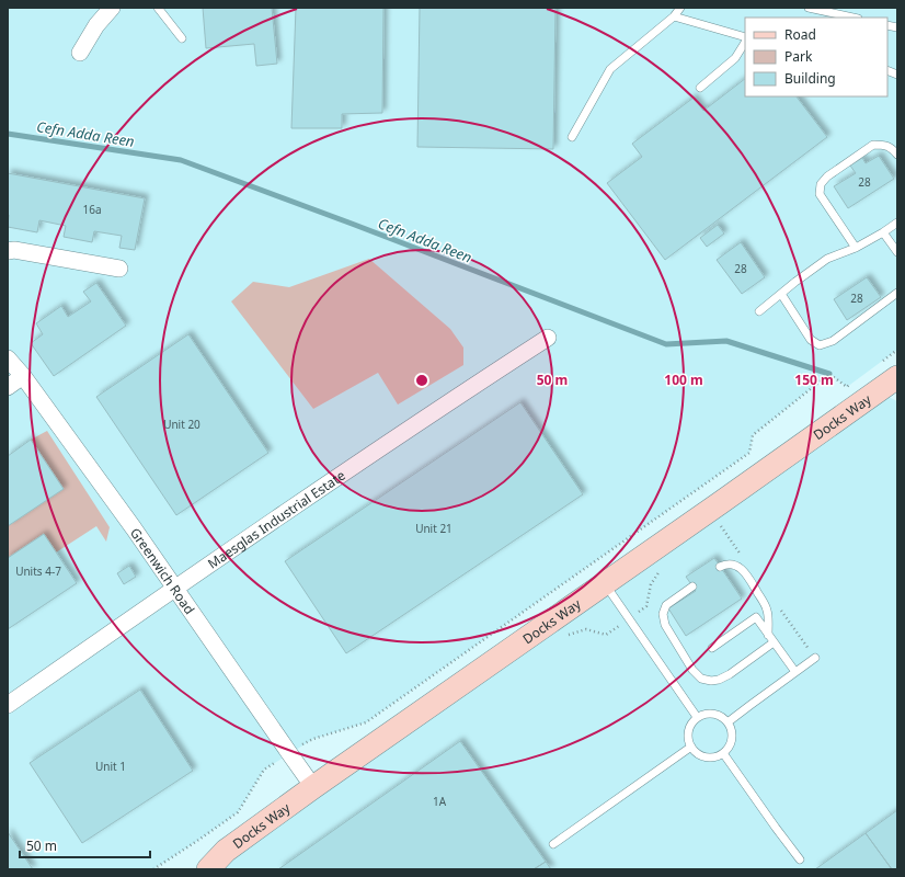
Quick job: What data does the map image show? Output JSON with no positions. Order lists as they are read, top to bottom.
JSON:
{
  "streets": {
    "street": ["Docks Way", "Maesglas Industrial Estate", "Greenwich Road"]
  },
  "crossings": [
    ["Docks Way", "Greenwich Road"],
    ["Maesglas Industrial Estate", "Greenwich Road"]
  ],
  "water": ["Cefn Adda Reen"],
  "house_numbers": [
    "28",
    "16a",
    "28",
    "28",
    "Unit 20",
    "Unit 21",
    "Units 4-7",
    "Unit 1",
    "1A"
  ],
  "legend": ["Road", "Park", "Building"],
  "scale_bar": "50 m",
  "rings": ["50 m", "100 m", "150 m"]
}
